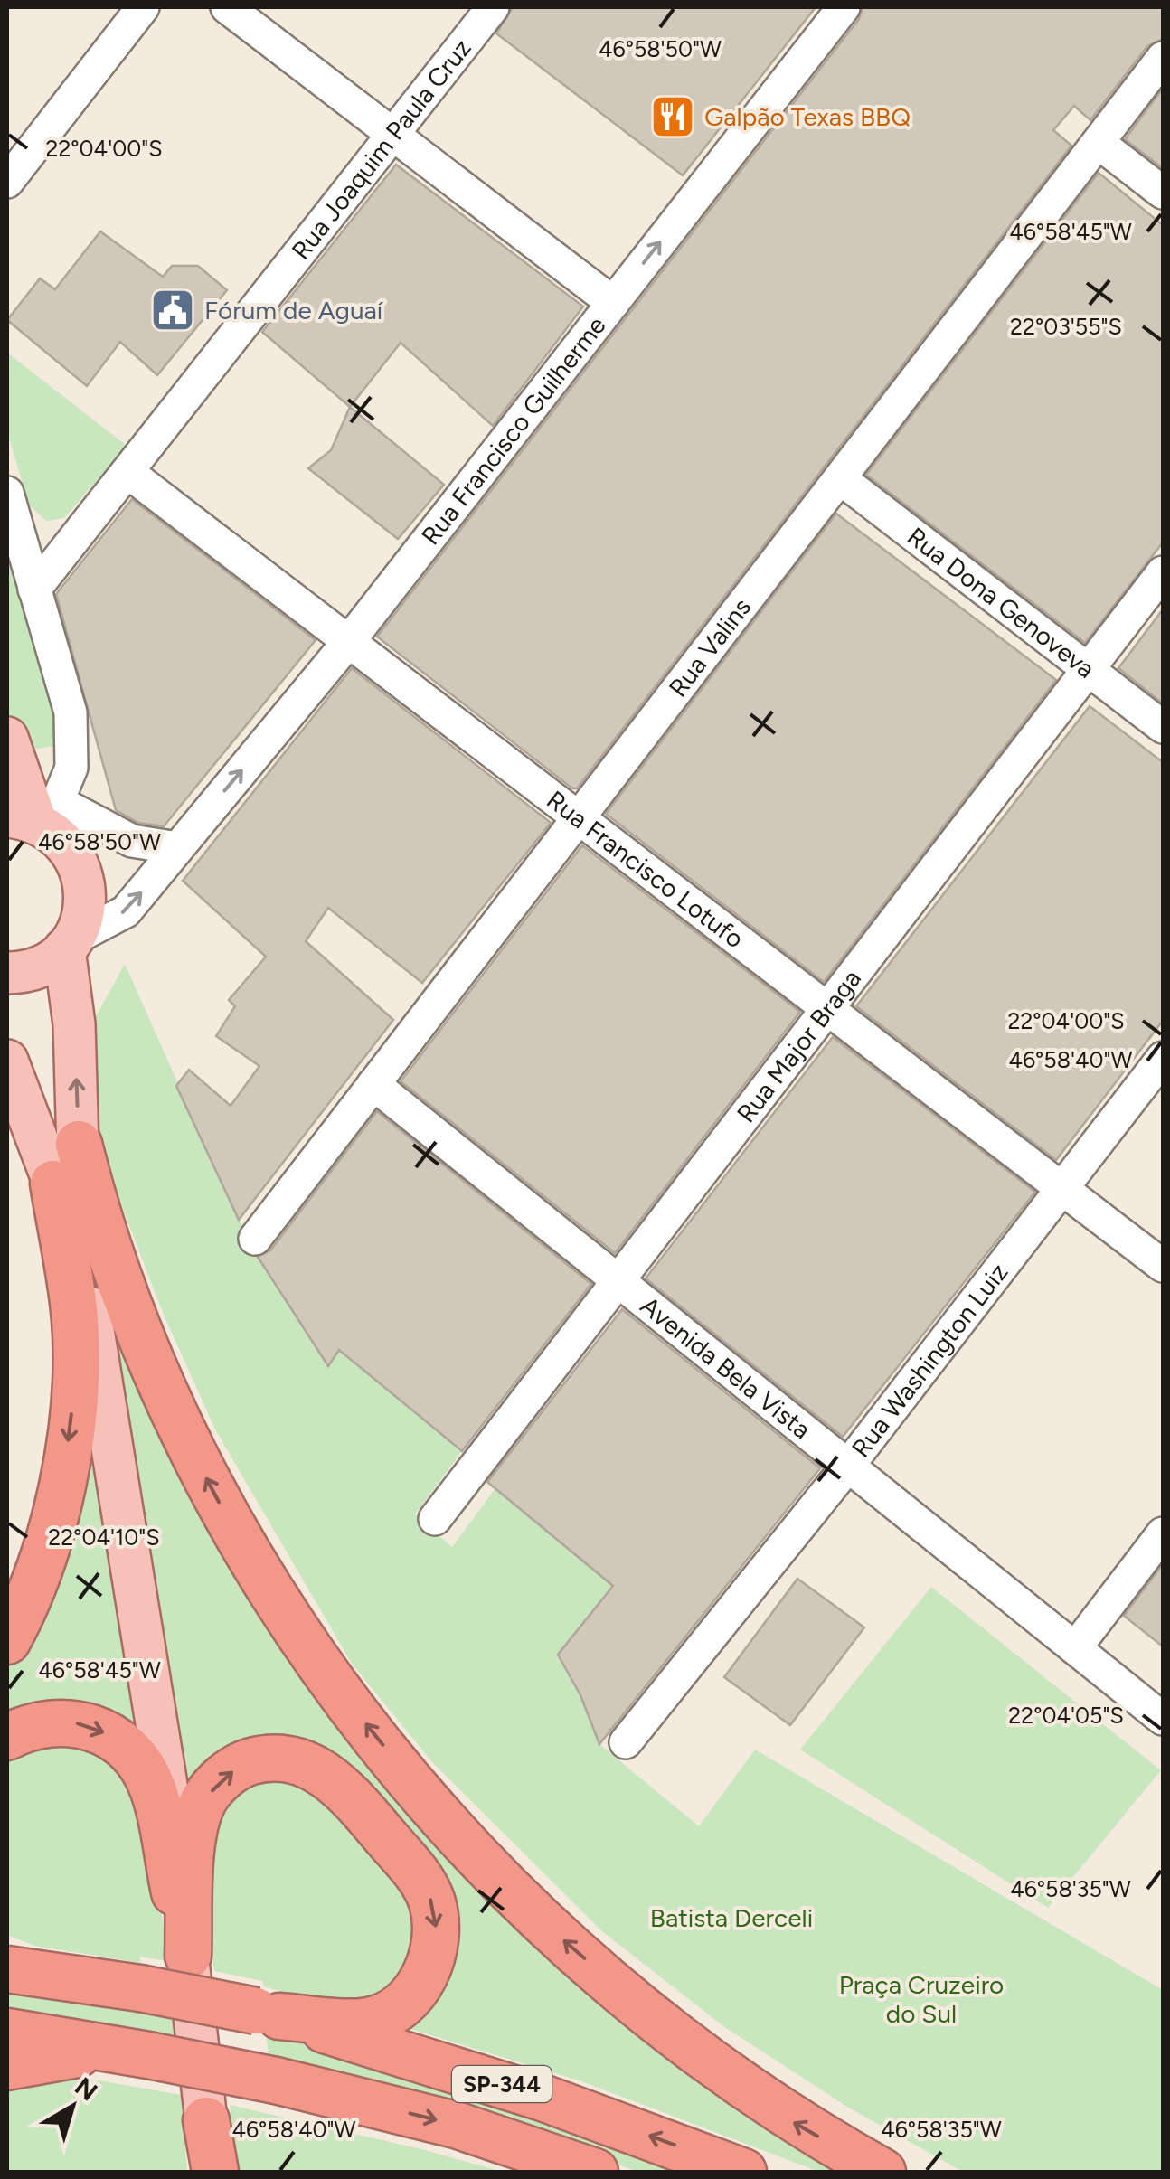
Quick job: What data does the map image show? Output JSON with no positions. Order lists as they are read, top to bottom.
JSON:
{
  "streets": {
    "highway": ["SP-344"],
    "street": [
      "Rua Joaquim Paula Cruz",
      "Rua Francisco Guilherme",
      "Rua Dona Genoveva",
      "Rua Valins",
      "Rua Francisco Lotufo",
      "Rua Major Braga",
      "Rua Washington Luiz",
      "Avenida Bela Vista"
    ]
  },
  "crossings": [
    ["Rua Joaquim Paula Cruz", "Rua Francisco Lotufo"],
    ["Rua Francisco Guilherme", "Rua Francisco Lotufo"],
    ["Rua Dona Genoveva", "Rua Valins"],
    ["Rua Dona Genoveva", "Rua Major Braga"],
    ["Rua Valins", "Rua Francisco Lotufo"],
    ["Rua Valins", "Avenida Bela Vista"],
    ["Rua Francisco Lotufo", "Rua Major Braga"],
    ["Rua Francisco Lotufo", "Rua Washington Luiz"],
    ["Rua Major Braga", "Avenida Bela Vista"],
    ["Rua Washington Luiz", "Avenida Bela Vista"]
  ],
  "one_way": ["Rua Francisco Guilherme"],
  "parks": ["Batista Derceli", "Praça Cruzeiro do Sul"],
  "places": {
    "restaurant": ["Galpão Texas BBQ"],
    "public building": ["Fórum de Aguaí"]
  },
  "north": "top right",
  "coordinates": [
    "46°58'50\"W",
    "22°04'00\"S",
    "46°58'45\"W",
    "22°03'55\"S",
    "46°58'40\"W",
    "22°04'10\"S",
    "22°04'05\"S",
    "46°58'35\"W"
  ]
}
